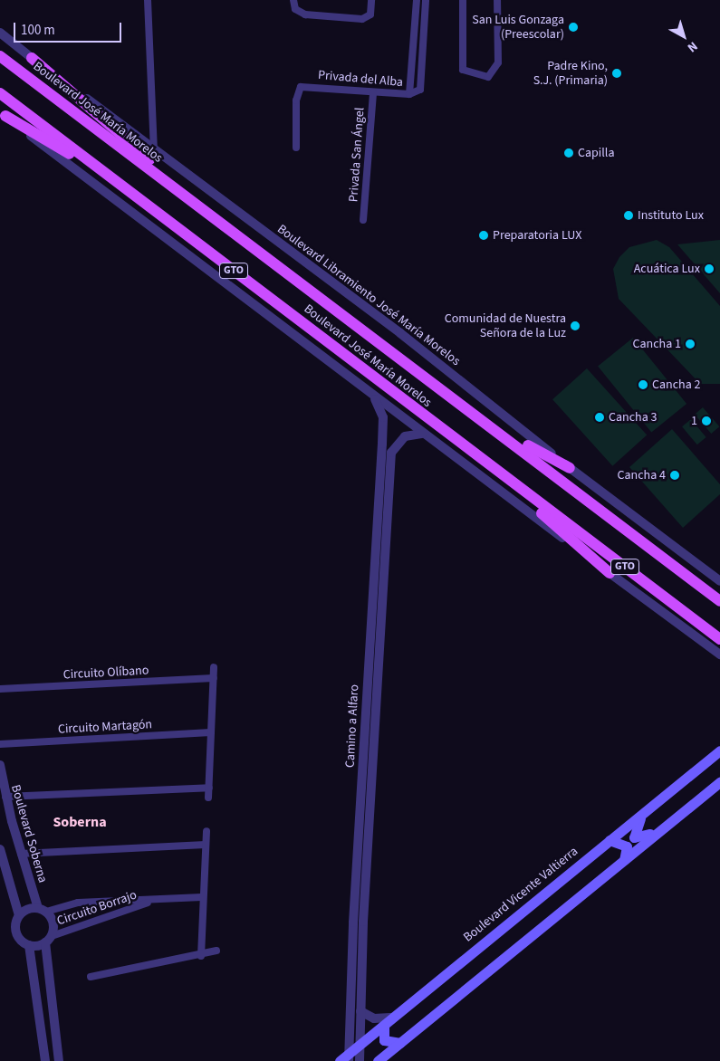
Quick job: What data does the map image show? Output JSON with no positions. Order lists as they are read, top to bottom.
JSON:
{
  "streets": {
    "main road": ["Boulevard José María Morelos", "GTO", "Boulevard Vicente Valtierra"],
    "street": [
      "Privada del Alba",
      "Privada San Ángel",
      "Boulevard Libramiento José María Morelos",
      "Circuito Olíbano",
      "Camino a Alfaro",
      "Circuito Martagón",
      "Boulevard Soberna",
      "Circuito Borrajo"
    ]
  },
  "crossings": [
    ["Privada del Alba", "Privada San Ángel"],
    ["Camino a Alfaro", "Boulevard Vicente Valtierra"],
    ["Boulevard Soberna", "Circuito Borrajo"]
  ],
  "districts": ["Soberna"],
  "places": [
    "San Luis Gonzaga (Preescolar)",
    "Padre Kino, S.J. (Primaria)",
    "Capilla",
    "Instituto Lux",
    "Preparatoria LUX",
    "Acuática Lux",
    "Comunidad de Nuestra Señora de la Luz",
    "Cancha 1",
    "Cancha 2",
    "Cancha 3",
    "1",
    "Cancha 4"
  ],
  "scale_bar": "100 m",
  "north": "bottom right"
}
